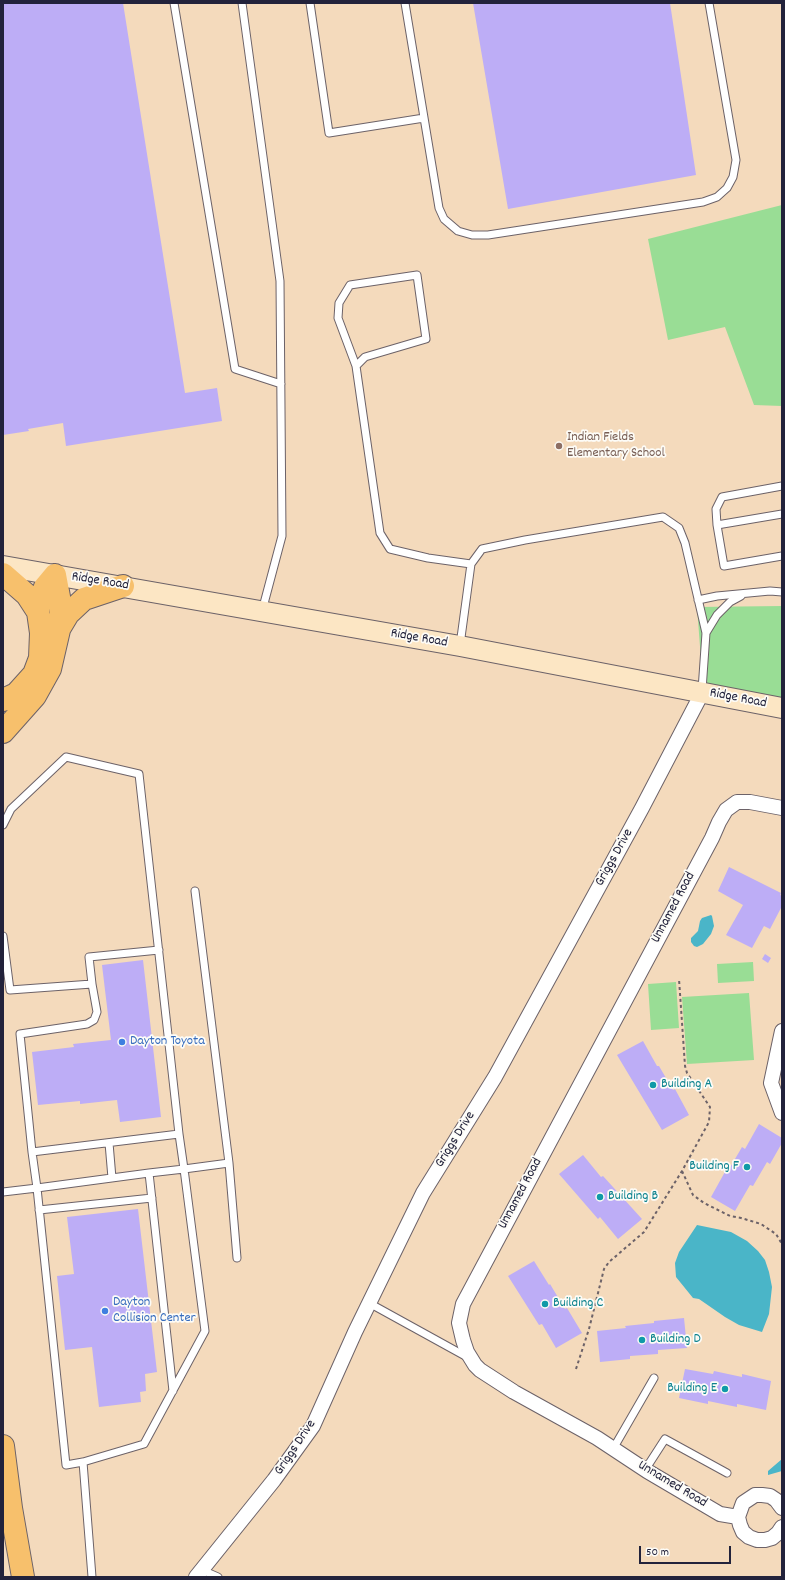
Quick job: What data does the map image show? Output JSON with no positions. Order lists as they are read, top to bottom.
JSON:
{
  "streets": {
    "street": ["Ridge Road", "Griggs Drive", "Unnamed Road"]
  },
  "crossings": [
    ["Ridge Road", "Griggs Drive"]
  ],
  "places": [
    "Indian Fields Elementary School",
    "Dayton Toyota",
    "Building A",
    "Building F",
    "Building B",
    "Building C",
    "Dayton Collision Center",
    "Building D",
    "Building E"
  ],
  "scale_bar": "50 m"
}
